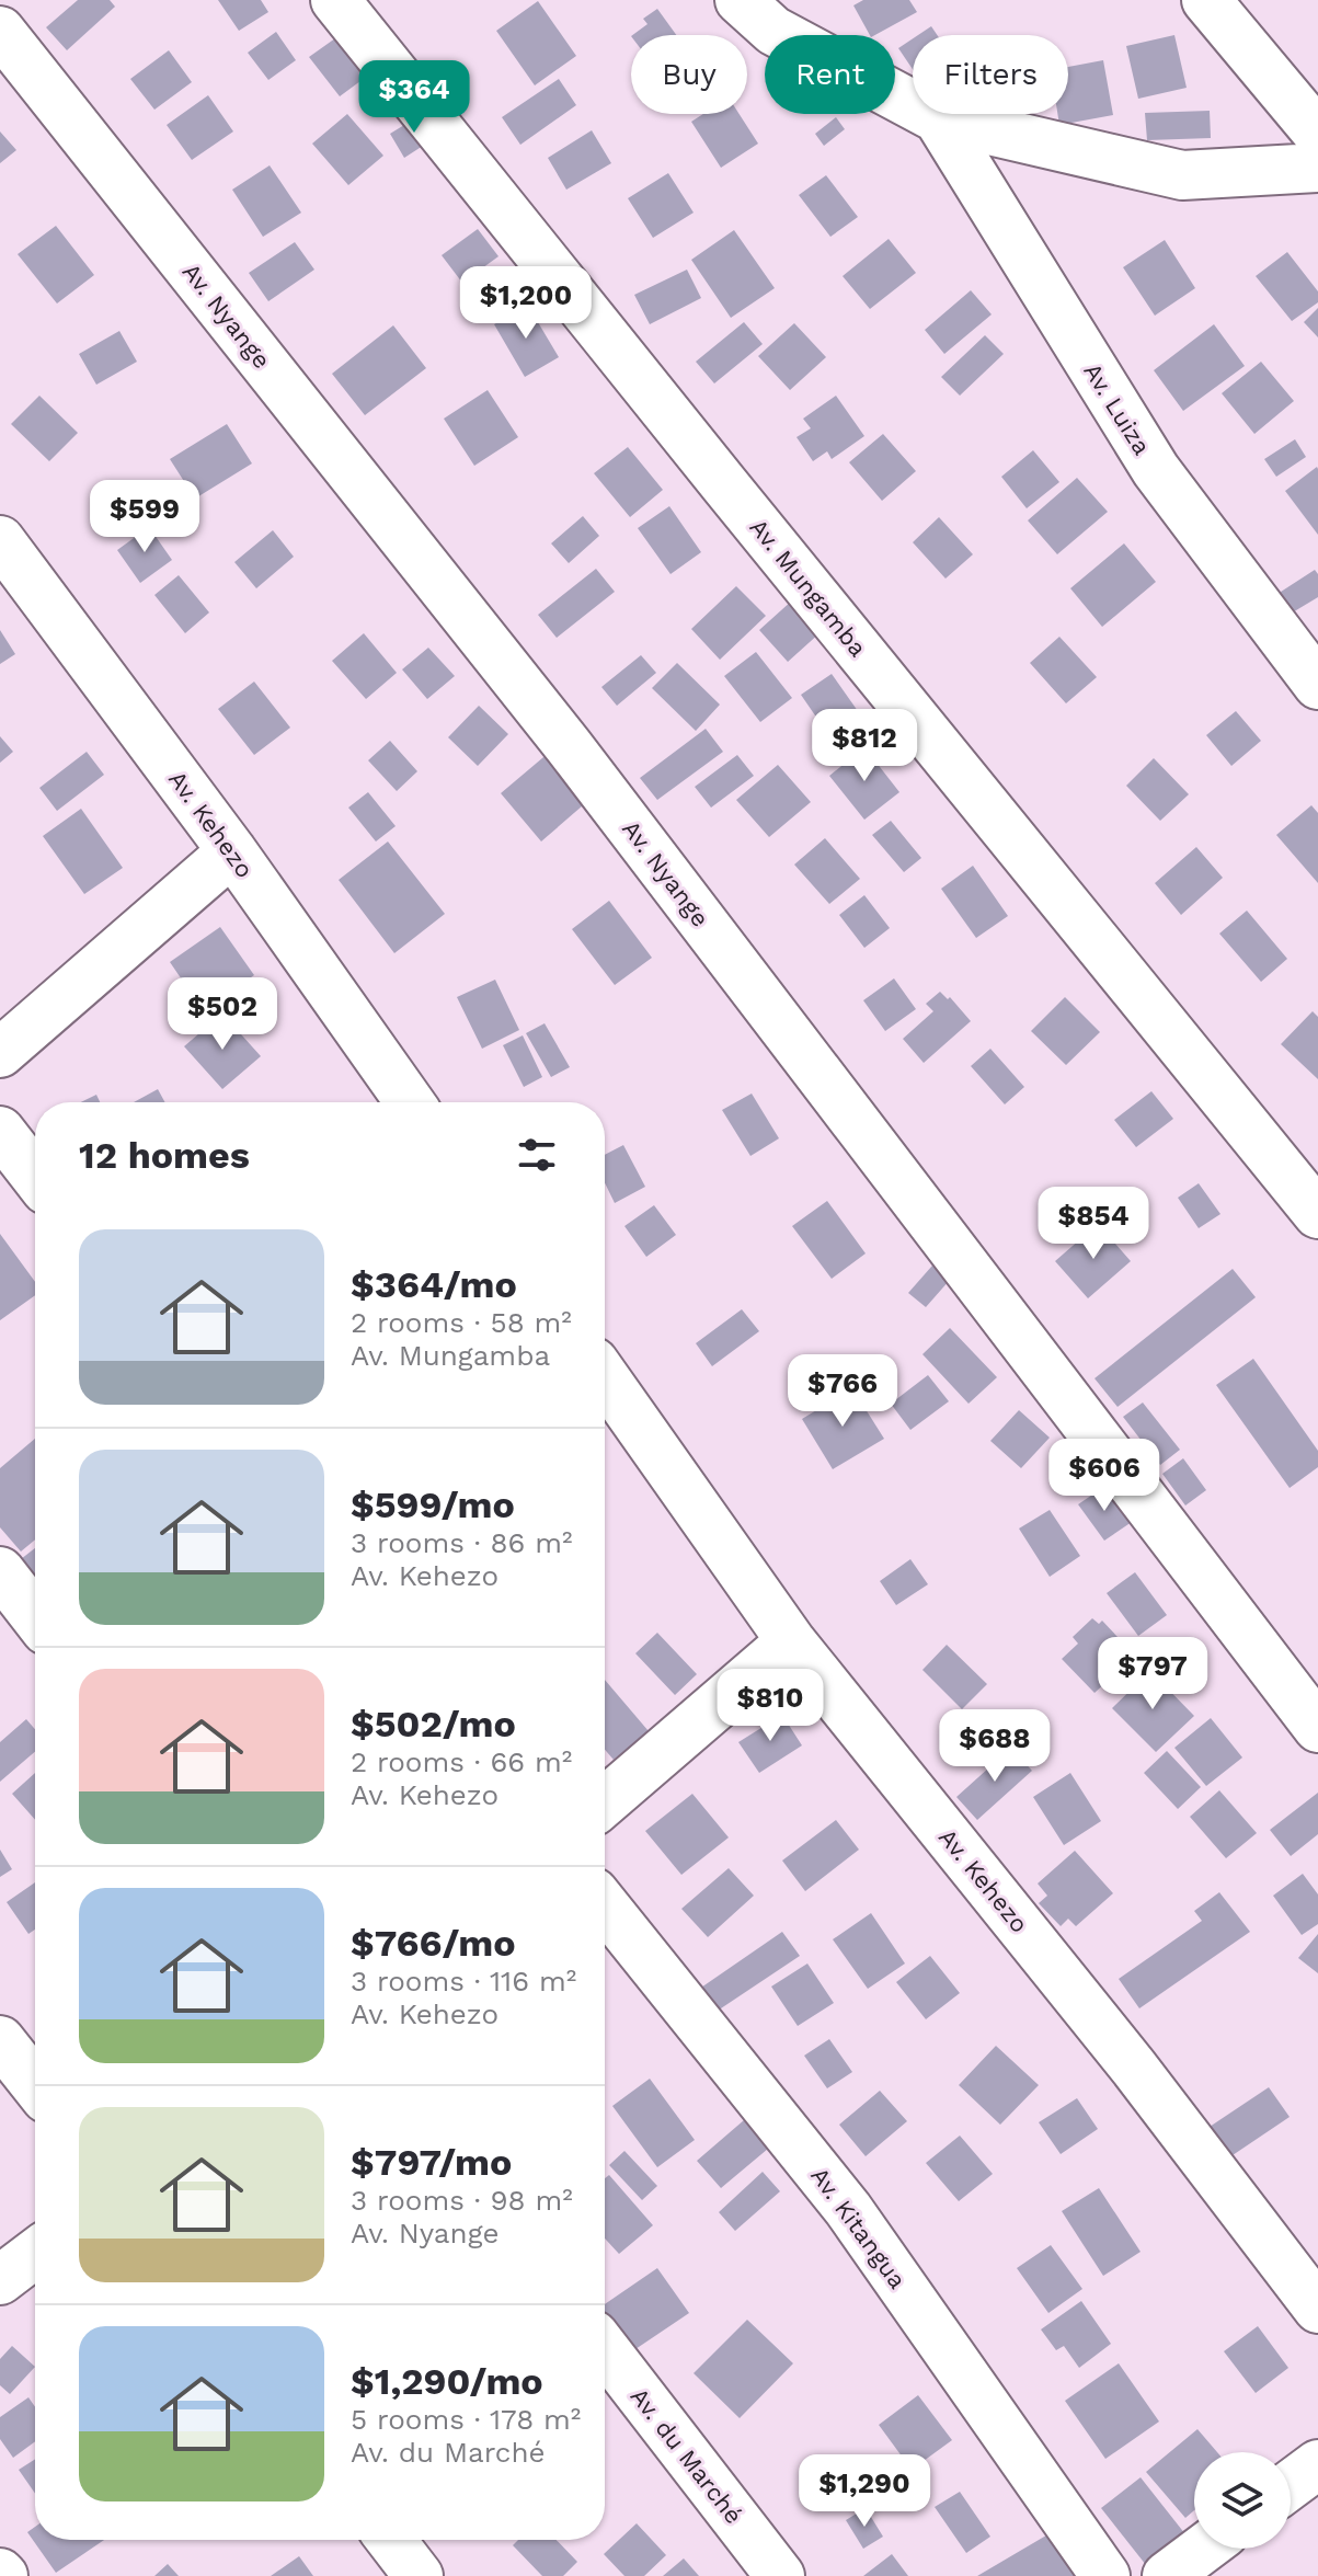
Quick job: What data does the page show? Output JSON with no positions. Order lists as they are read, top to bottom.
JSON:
{
  "streets": {
    "street": [
      "Av. Nyange",
      "Av. Luiza",
      "Av. Mungamba",
      "Av. Kehezo",
      "Av. Kitangua",
      "Av. du Marché"
    ]
  },
  "page": {
    "chip": ["Buy", "Rent", "Filters"],
    "price": [
      "$364",
      "$1,200",
      "$599",
      "$812",
      "$502",
      "$854",
      "$766",
      "$606",
      "$797",
      "$810",
      "$688",
      "$1,290"
    ],
    "heading": "12 homes",
    "list": [
      {
        "name": "$364/mo",
        "note": "2 rooms · 58 m² · Av. Mungamba"
      },
      {
        "name": "$599/mo",
        "note": "3 rooms · 86 m² · Av. Kehezo"
      },
      {
        "name": "$502/mo",
        "note": "2 rooms · 66 m² · Av. Kehezo"
      },
      {
        "name": "$766/mo",
        "note": "3 rooms · 116 m² · Av. Kehezo"
      },
      {
        "name": "$797/mo",
        "note": "3 rooms · 98 m² · Av. Nyange"
      },
      {
        "name": "$1,290/mo",
        "note": "5 rooms · 178 m² · Av. du Marché"
      }
    ]
  }
}
